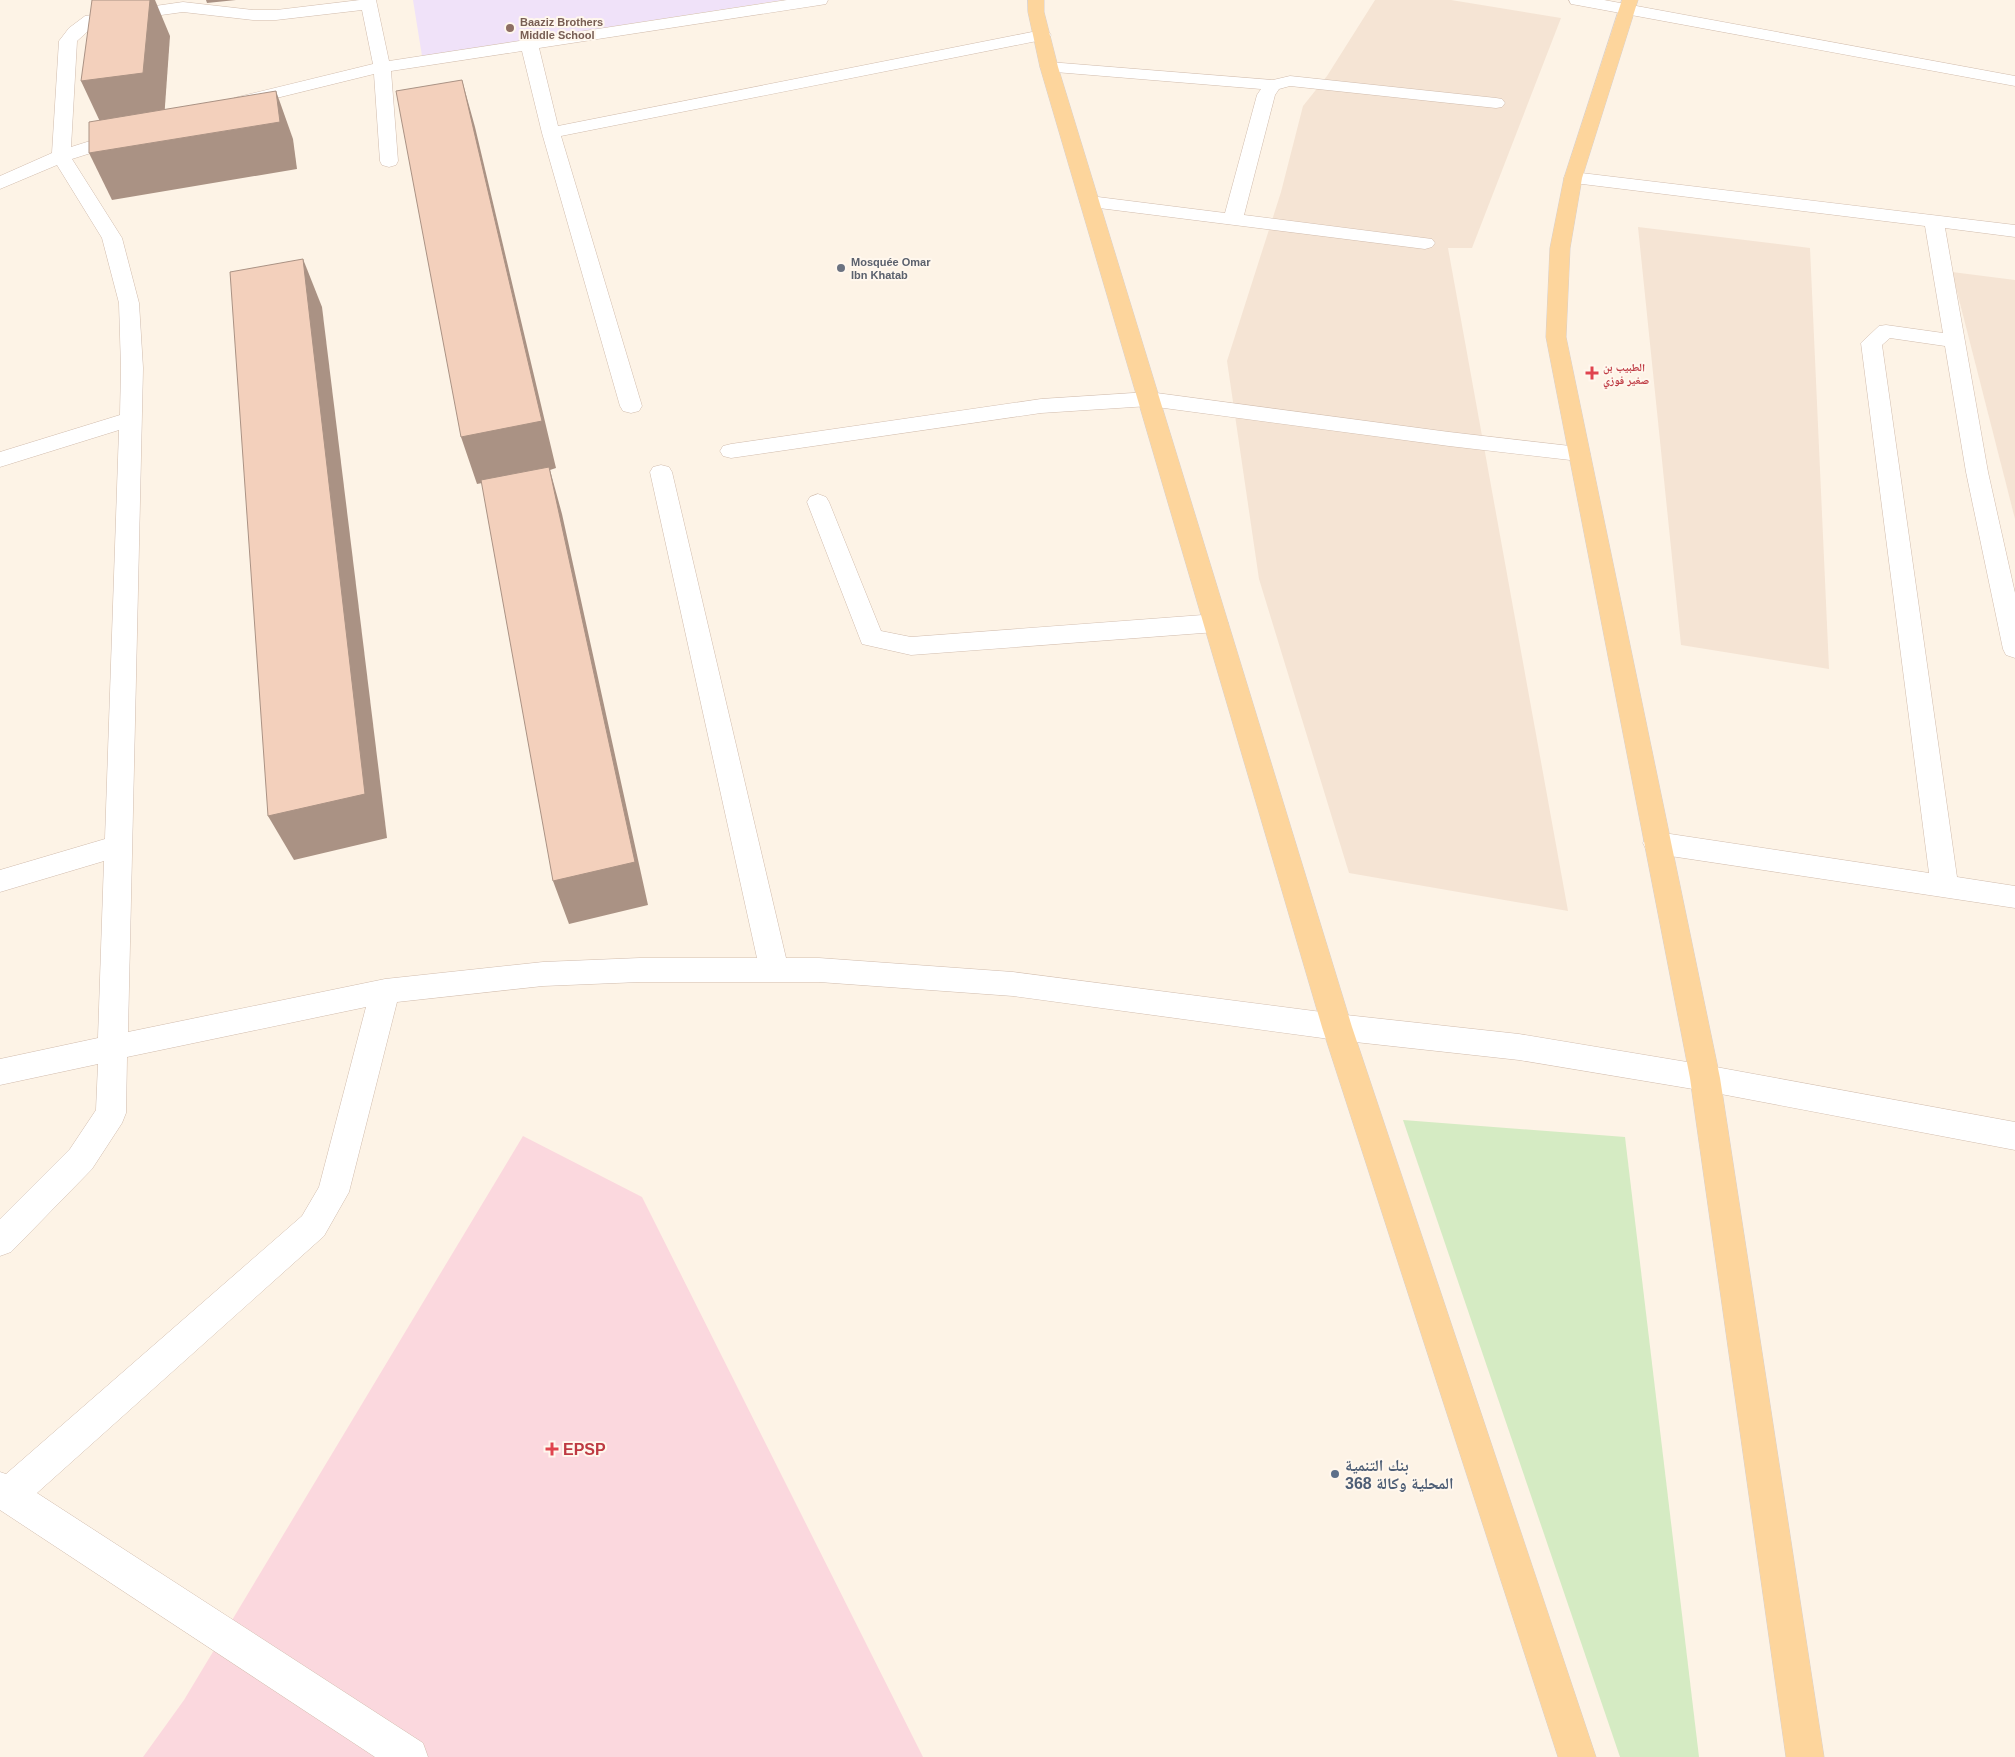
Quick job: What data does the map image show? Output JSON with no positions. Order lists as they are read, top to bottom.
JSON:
{
  "places": {
    "other": ["Baaziz Brothers Middle School", "Mosquée Omar Ibn Khatab", "بنك التنمية المحلية وكالة 368"],
    "health": ["الطبيب بن صغير فوزي", "EPSP"]
  }
}
